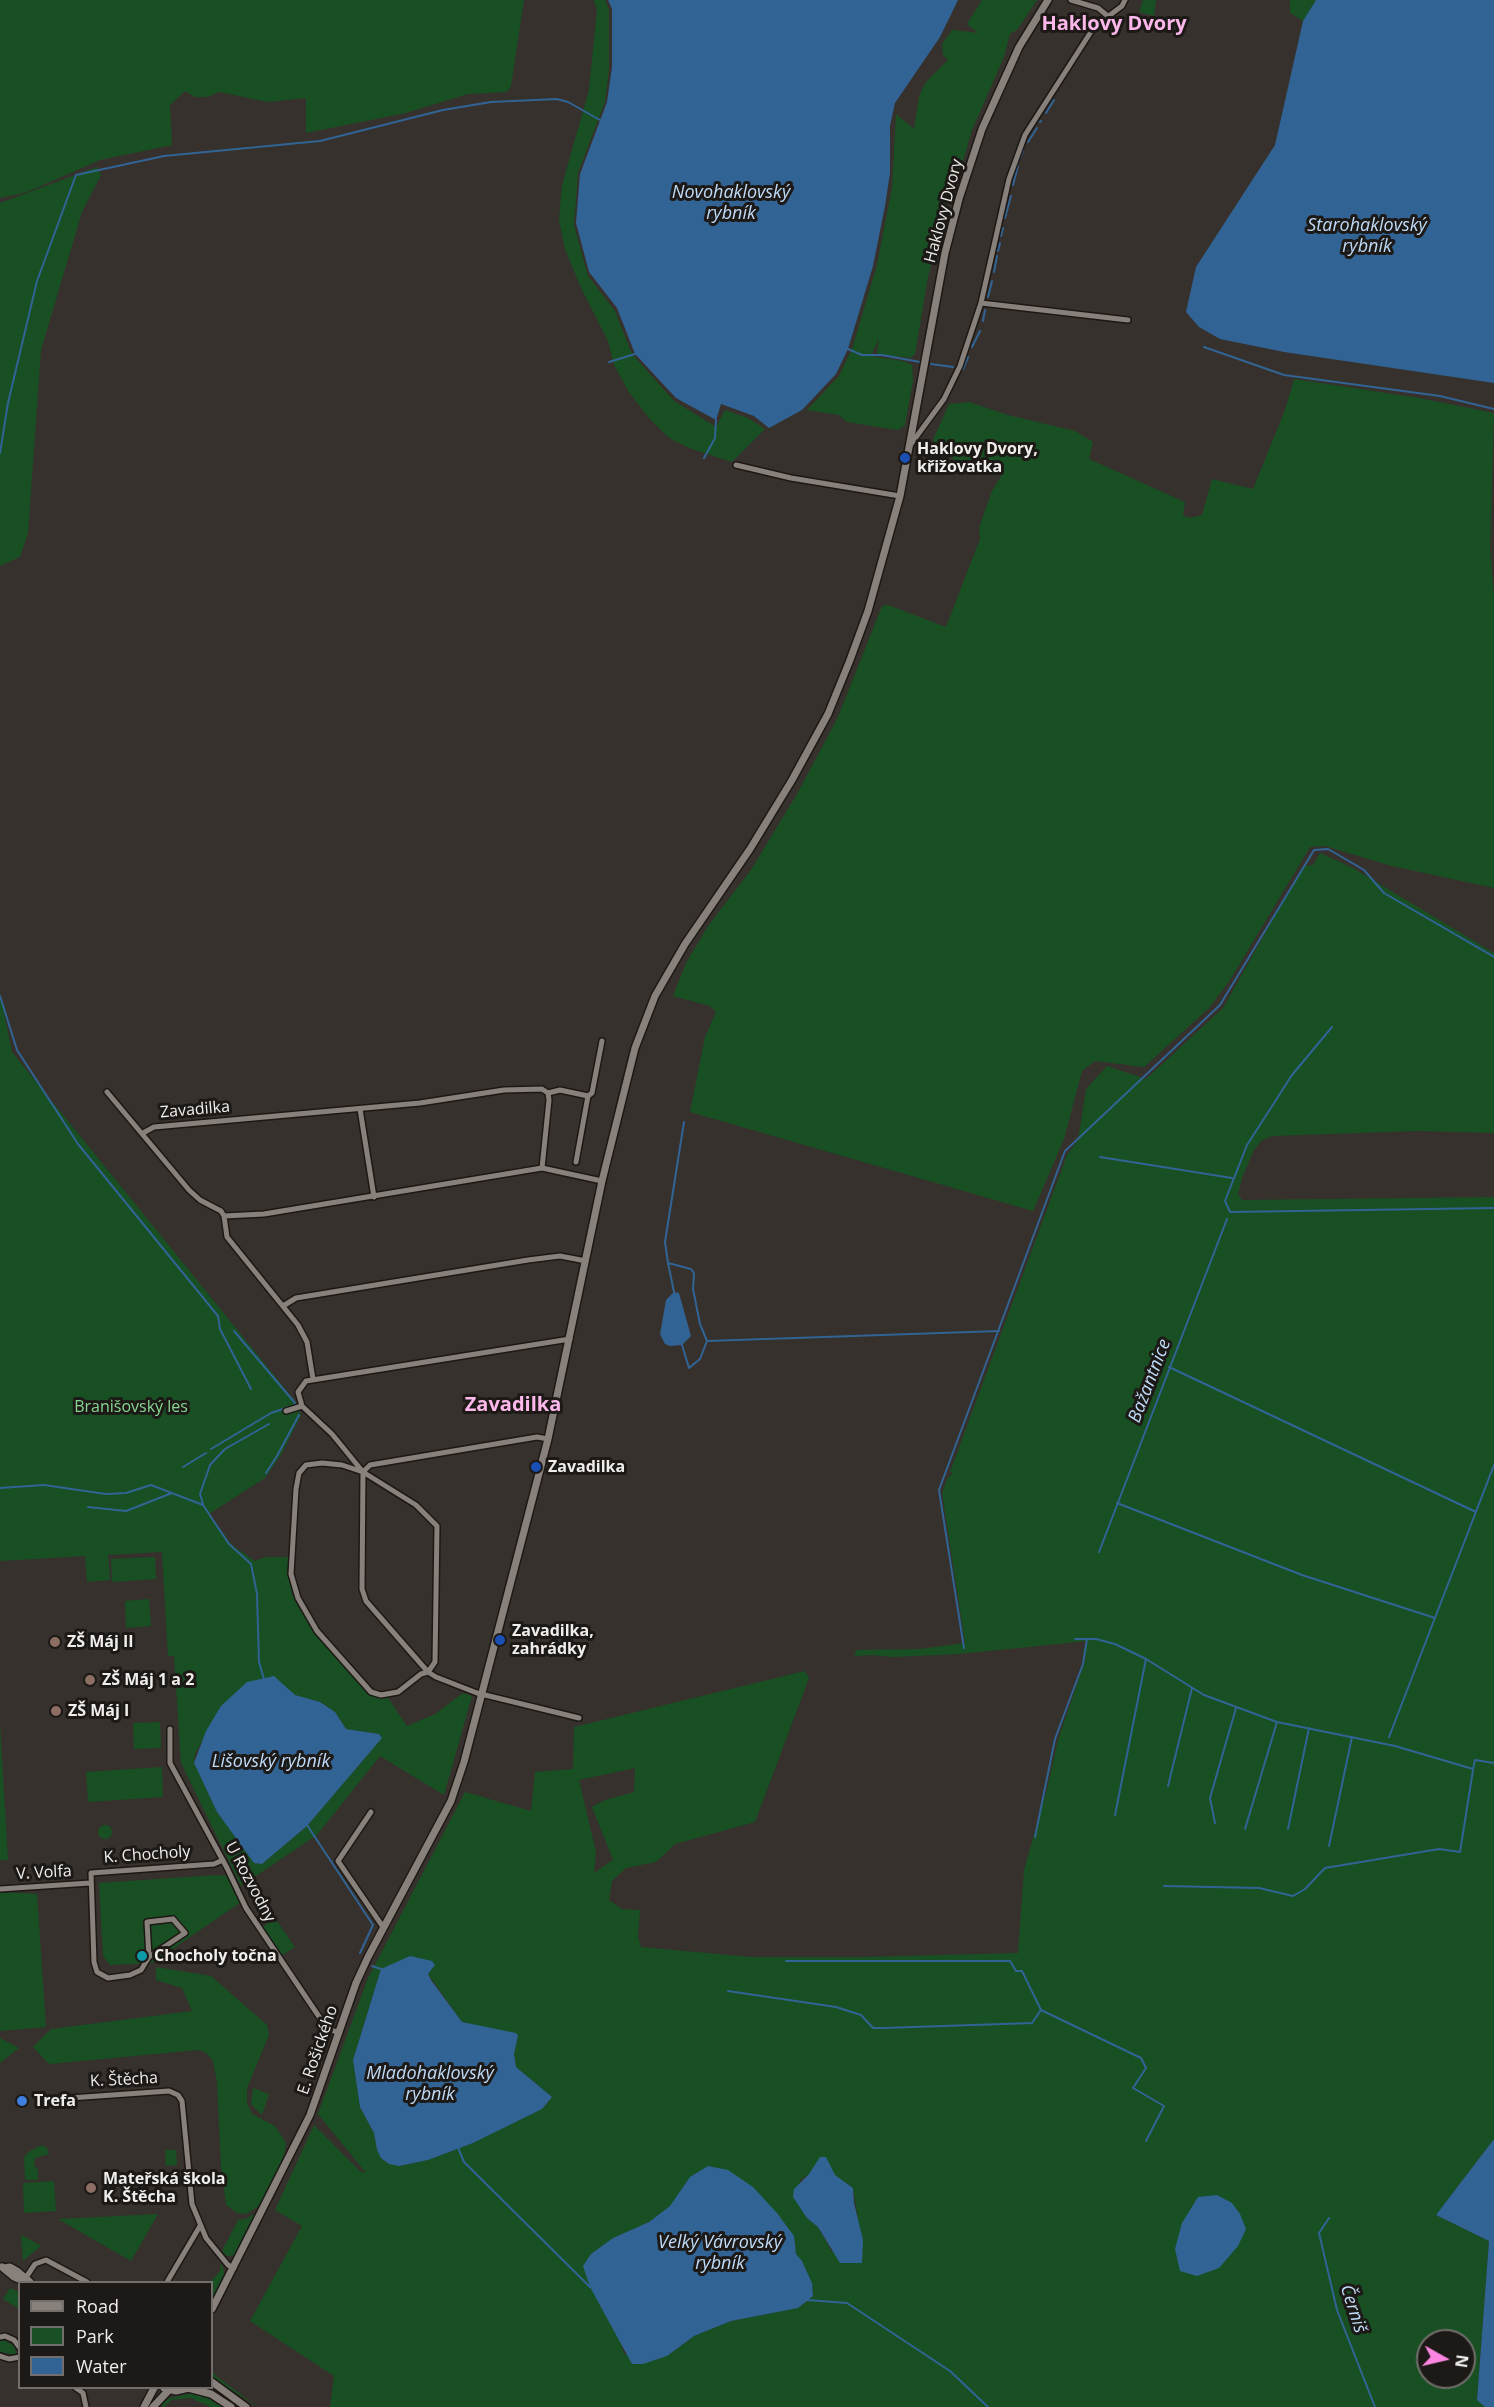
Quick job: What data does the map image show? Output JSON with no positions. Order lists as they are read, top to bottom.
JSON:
{
  "streets": {
    "street": [
      "Haklovy Dvory",
      "Zavadilka",
      "K. Chocholy",
      "V. Volfa",
      "U Rozvodny",
      "E. Rošického",
      "K. Štěcha"
    ]
  },
  "crossings": [
    ["K. Chocholy", "V. Volfa"],
    ["K. Chocholy", "U Rozvodny"],
    ["U Rozvodny", "E. Rošického"],
    ["E. Rošického", "K. Štěcha"]
  ],
  "districts": ["Haklovy Dvory", "Zavadilka"],
  "water": [
    "Novohaklovský rybník",
    "Starohaklovský rybník",
    "Bažantnice",
    "Lišovský rybník",
    "Mladohaklovský rybník",
    "Velký Vávrovský rybník",
    "Černiš"
  ],
  "parks": ["Branišovský les"],
  "places": [
    "Haklovy Dvory, křižovatka",
    "Zavadilka",
    "Zavadilka, zahrádky",
    "ZŠ Máj II",
    "ZŠ Máj 1 a 2",
    "ZŠ Máj I",
    "Chocholy točna",
    "Trefa",
    "Mateřská škola K. Štěcha"
  ],
  "legend": ["Road", "Park", "Water"],
  "north": "right"
}
